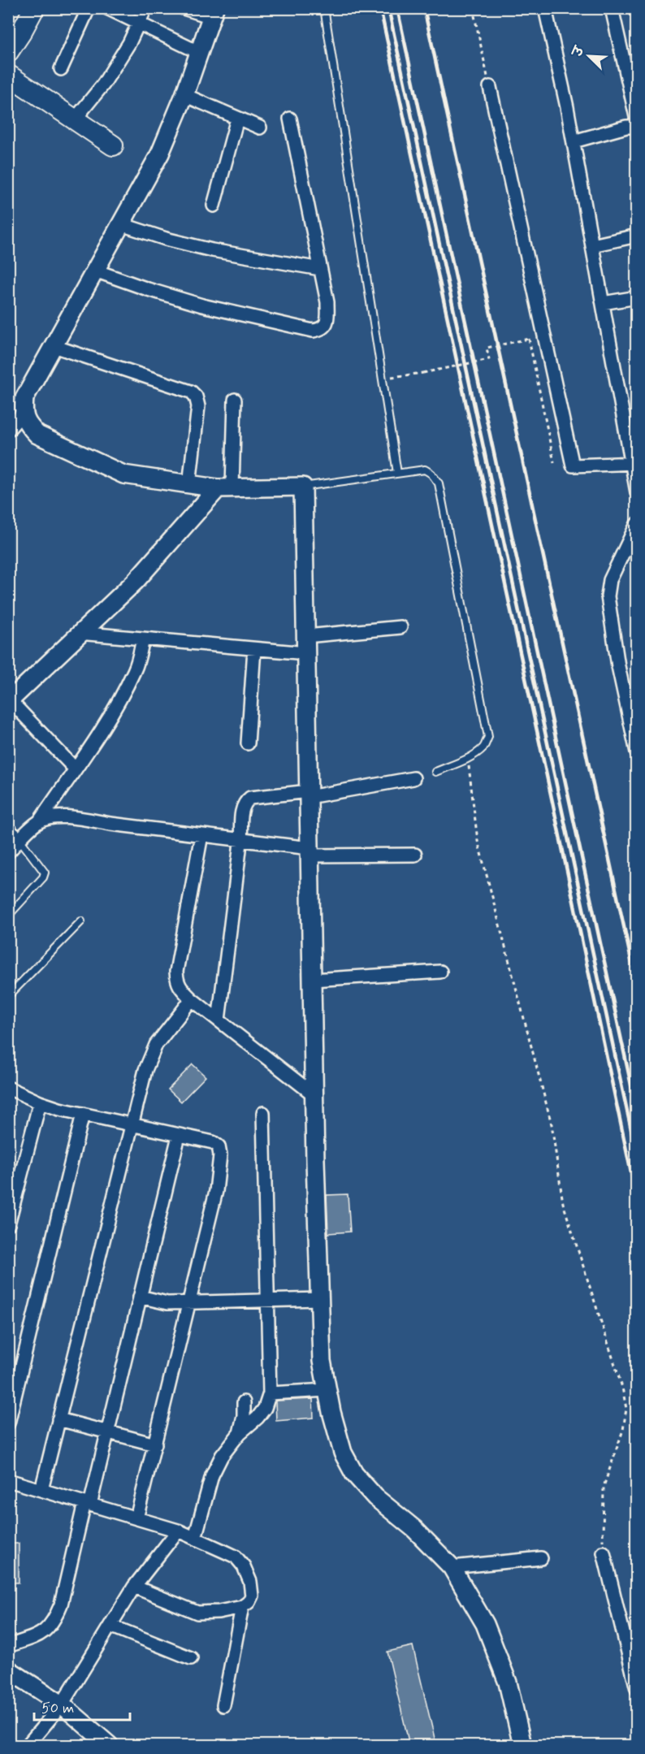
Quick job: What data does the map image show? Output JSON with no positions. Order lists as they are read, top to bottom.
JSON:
{
  "scale_bar": "50 m",
  "north": "top left"
}
